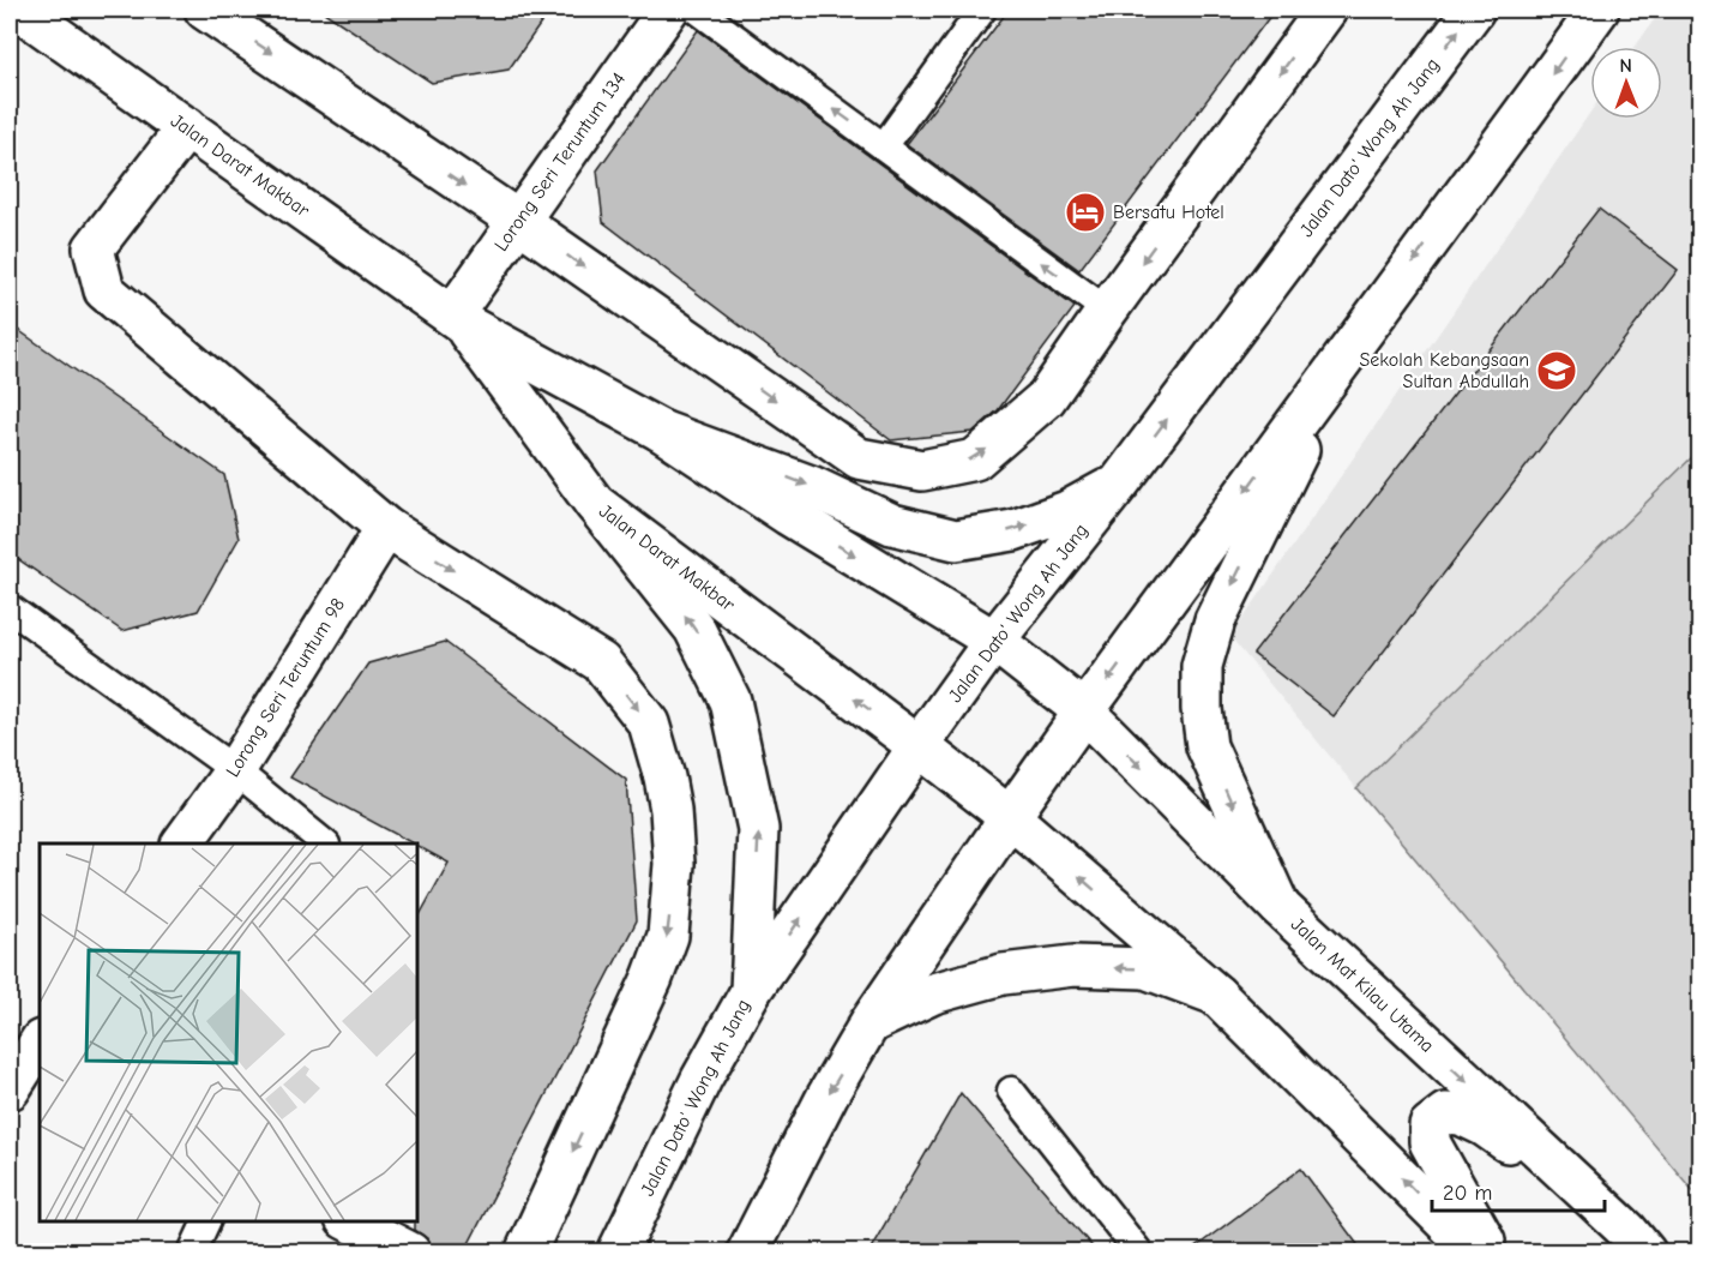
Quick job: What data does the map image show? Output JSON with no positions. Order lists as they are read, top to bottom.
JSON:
{
  "streets": {
    "street": [
      "Jalan Dato' Wong Ah Jang",
      "Lorong Seri Teruntum 134",
      "Jalan Darat Makbar",
      "Lorong Seri Teruntum 98",
      "Jalan Mat Kilau Utama"
    ]
  },
  "crossings": [
    ["Jalan Dato' Wong Ah Jang", "Jalan Darat Makbar"],
    ["Jalan Dato' Wong Ah Jang", "Jalan Mat Kilau Utama"],
    ["Lorong Seri Teruntum 134", "Jalan Darat Makbar"],
    ["Jalan Darat Makbar", "Jalan Mat Kilau Utama"]
  ],
  "places": {
    "hotel": ["Bersatu Hotel"],
    "school or university": ["Sekolah Kebangsaan Sultan Abdullah"]
  },
  "scale_bar": "20 m",
  "north": "top"
}
